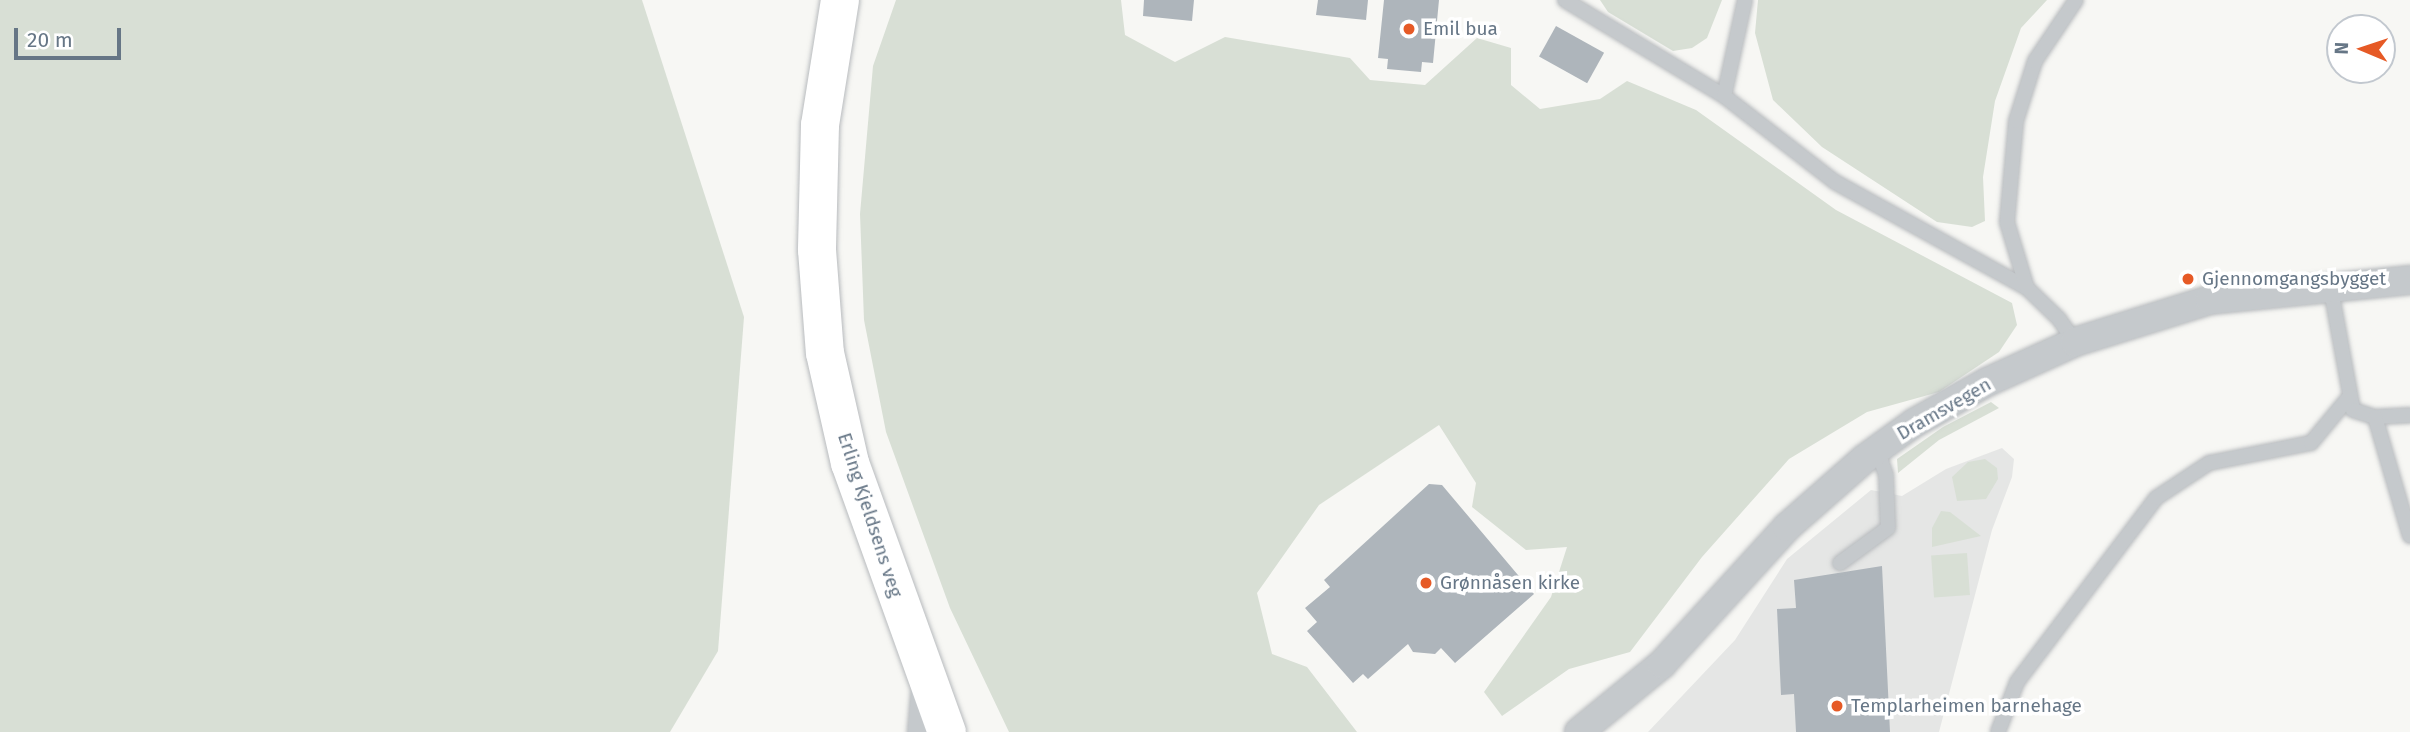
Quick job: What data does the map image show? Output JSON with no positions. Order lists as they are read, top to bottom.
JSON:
{
  "streets": {
    "highway": ["Erling Kjeldsens veg"],
    "street": ["Dramsvegen"]
  },
  "places": [
    "Emil bua",
    "Gjennomgangsbygget",
    "Grønnåsen kirke",
    "Templarheimen barnehage"
  ],
  "scale_bar": "20 m",
  "north": "left"
}
